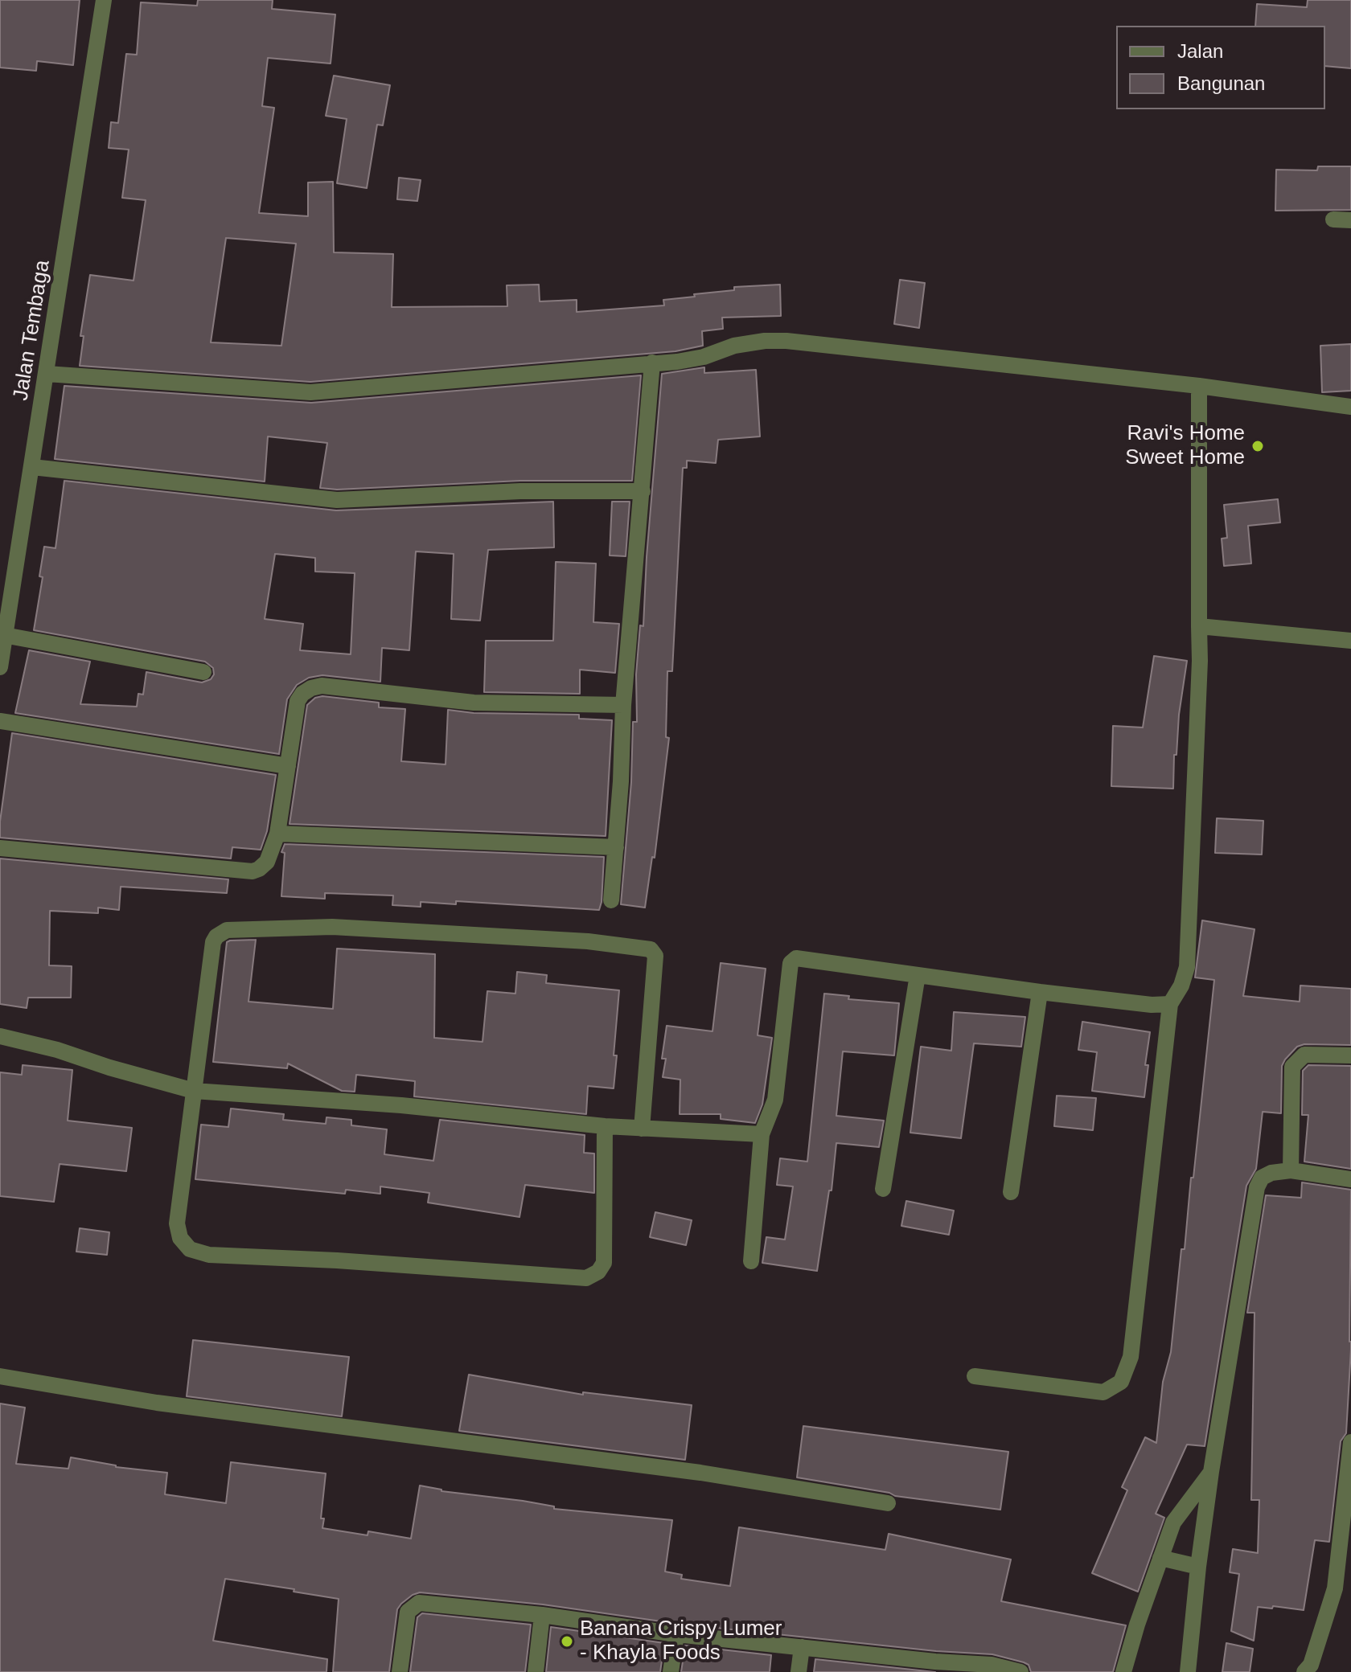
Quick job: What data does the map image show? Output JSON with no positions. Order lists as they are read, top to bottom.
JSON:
{
  "streets": {
    "street": ["Jalan Tembaga"]
  },
  "places": ["Ravi's Home Sweet Home", "Banana Crispy Lumer - Khayla Foods"],
  "legend": ["Jalan", "Bangunan"]
}
